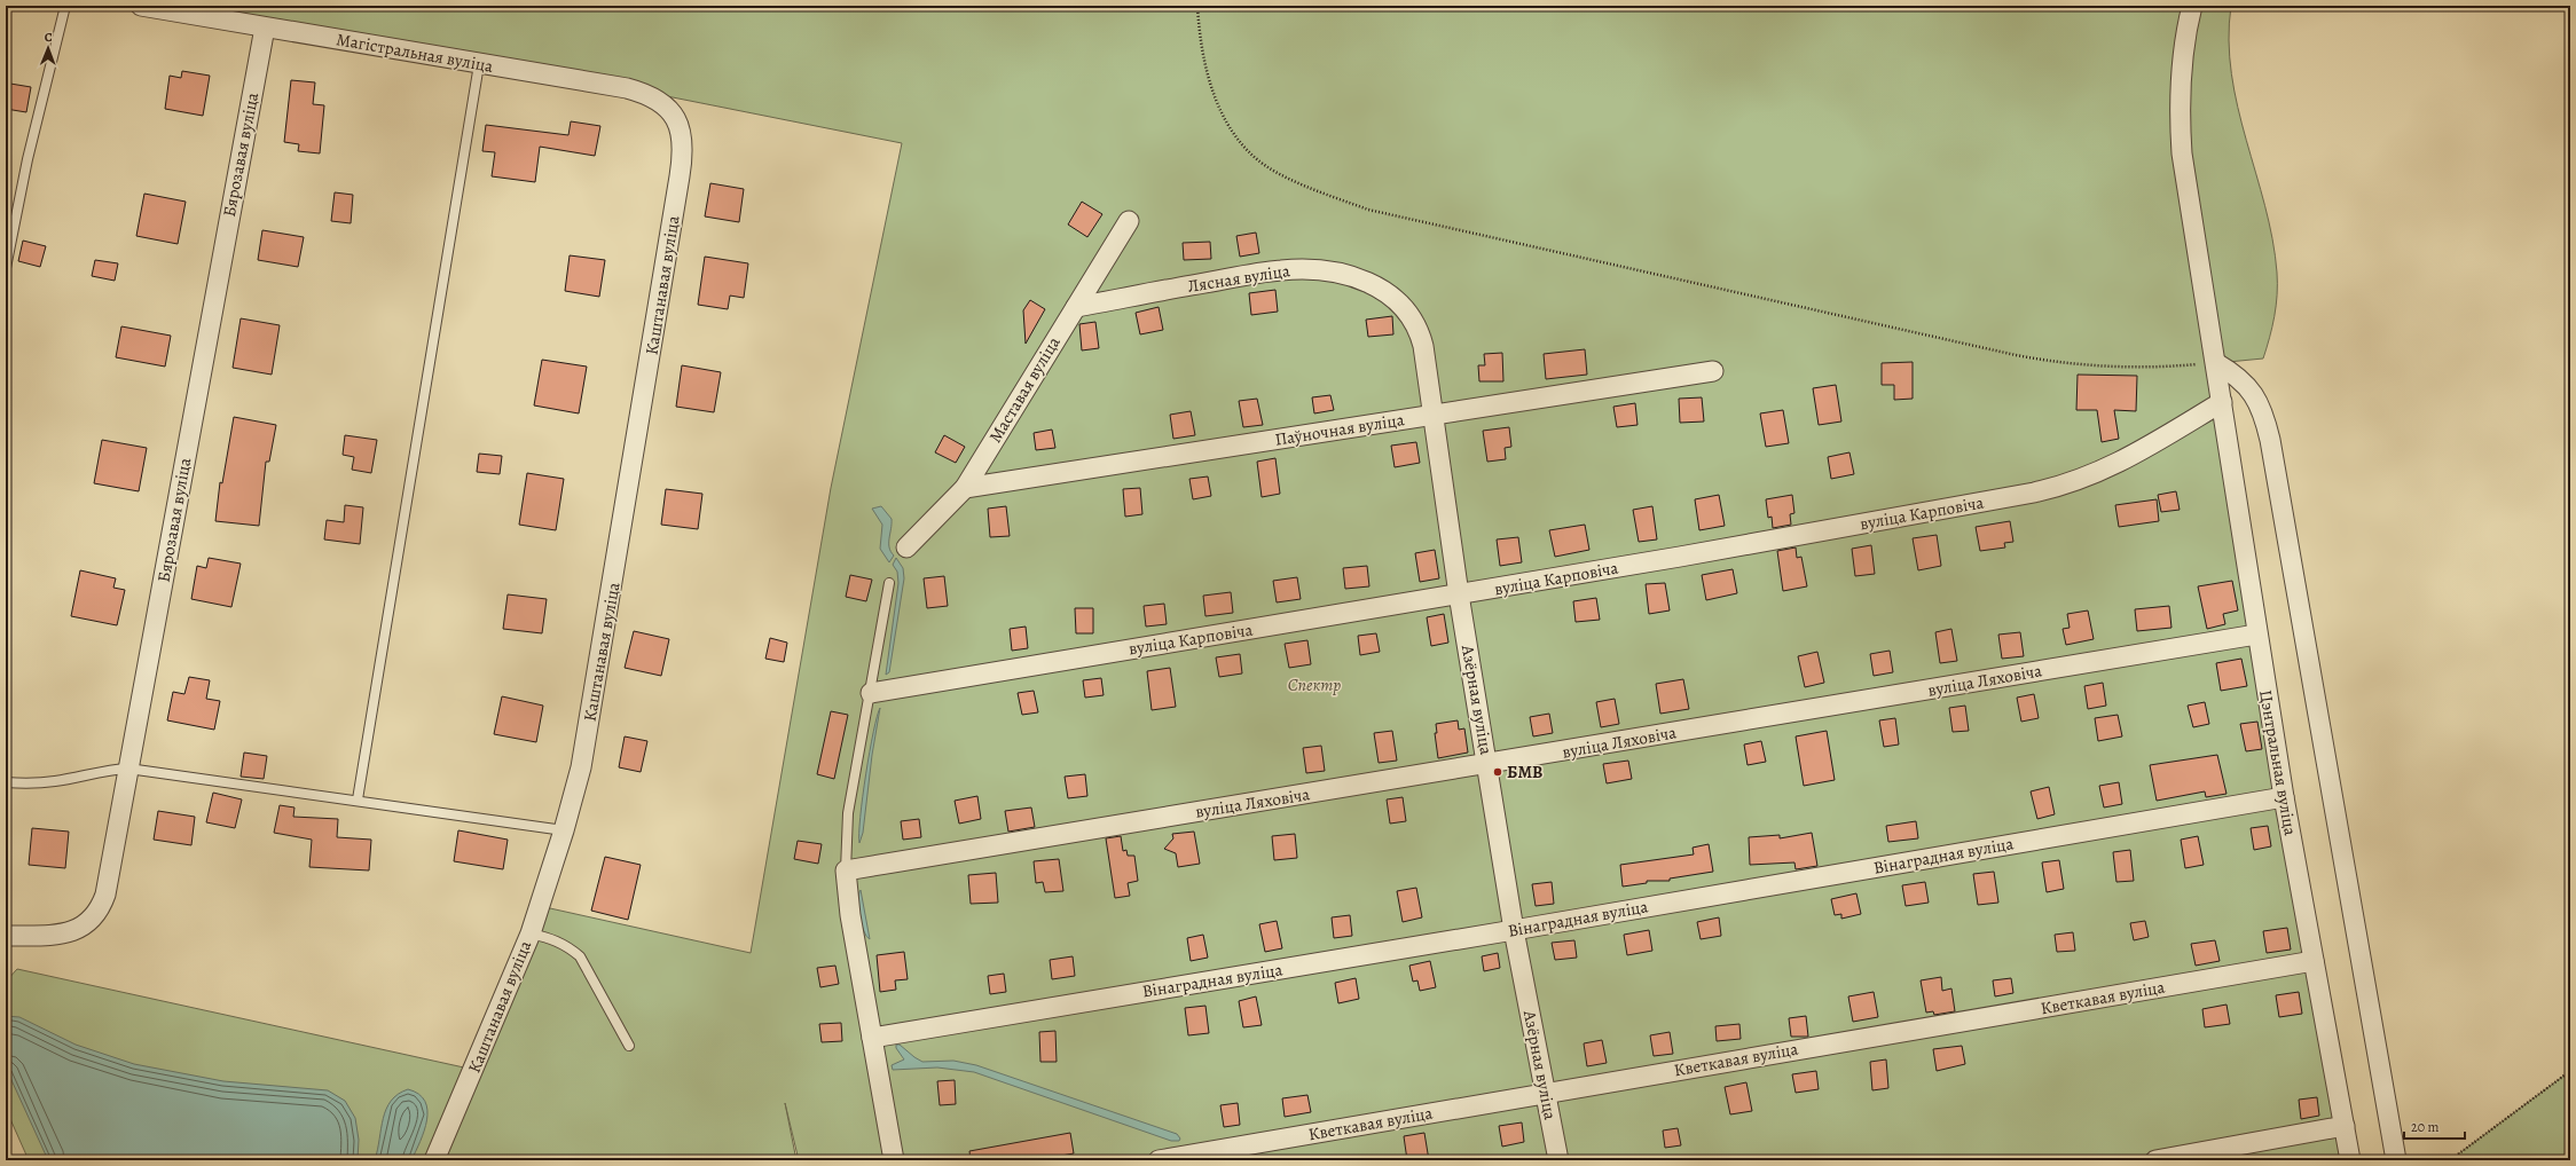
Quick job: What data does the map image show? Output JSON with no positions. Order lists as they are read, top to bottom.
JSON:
{
  "streets": {
    "street": [
      "Магістральная вуліца",
      "Бярозавая вуліца",
      "Лясная вуліца",
      "Каштанавая вуліца",
      "Маставая вуліца",
      "Паўночная вуліца",
      "вуліца Карповіча",
      "вуліца Ляховіча",
      "Азёрная вуліца",
      "Цэнтральная вуліца",
      "Вінаградная вуліца",
      "Кветкавая вуліца"
    ]
  },
  "crossings": [
    ["Магістральная вуліца", "Бярозавая вуліца"],
    ["Магістральная вуліца", "Каштанавая вуліца"],
    ["Лясная вуліца", "Маставая вуліца"],
    ["Лясная вуліца", "Азёрная вуліца"],
    ["Маставая вуліца", "Паўночная вуліца"],
    ["Паўночная вуліца", "Азёрная вуліца"],
    ["вуліца Карповіча", "Азёрная вуліца"],
    ["вуліца Карповіча", "Цэнтральная вуліца"],
    ["вуліца Ляховіча", "Азёрная вуліца"],
    ["вуліца Ляховіча", "Цэнтральная вуліца"],
    ["Азёрная вуліца", "Вінаградная вуліца"],
    ["Азёрная вуліца", "Кветкавая вуліца"],
    ["Цэнтральная вуліца", "Вінаградная вуліца"],
    ["Цэнтральная вуліца", "Кветкавая вуліца"]
  ],
  "parks": ["Спектр"],
  "places": ["БМВ"],
  "scale_bar": "20 m",
  "north": "top"
}
